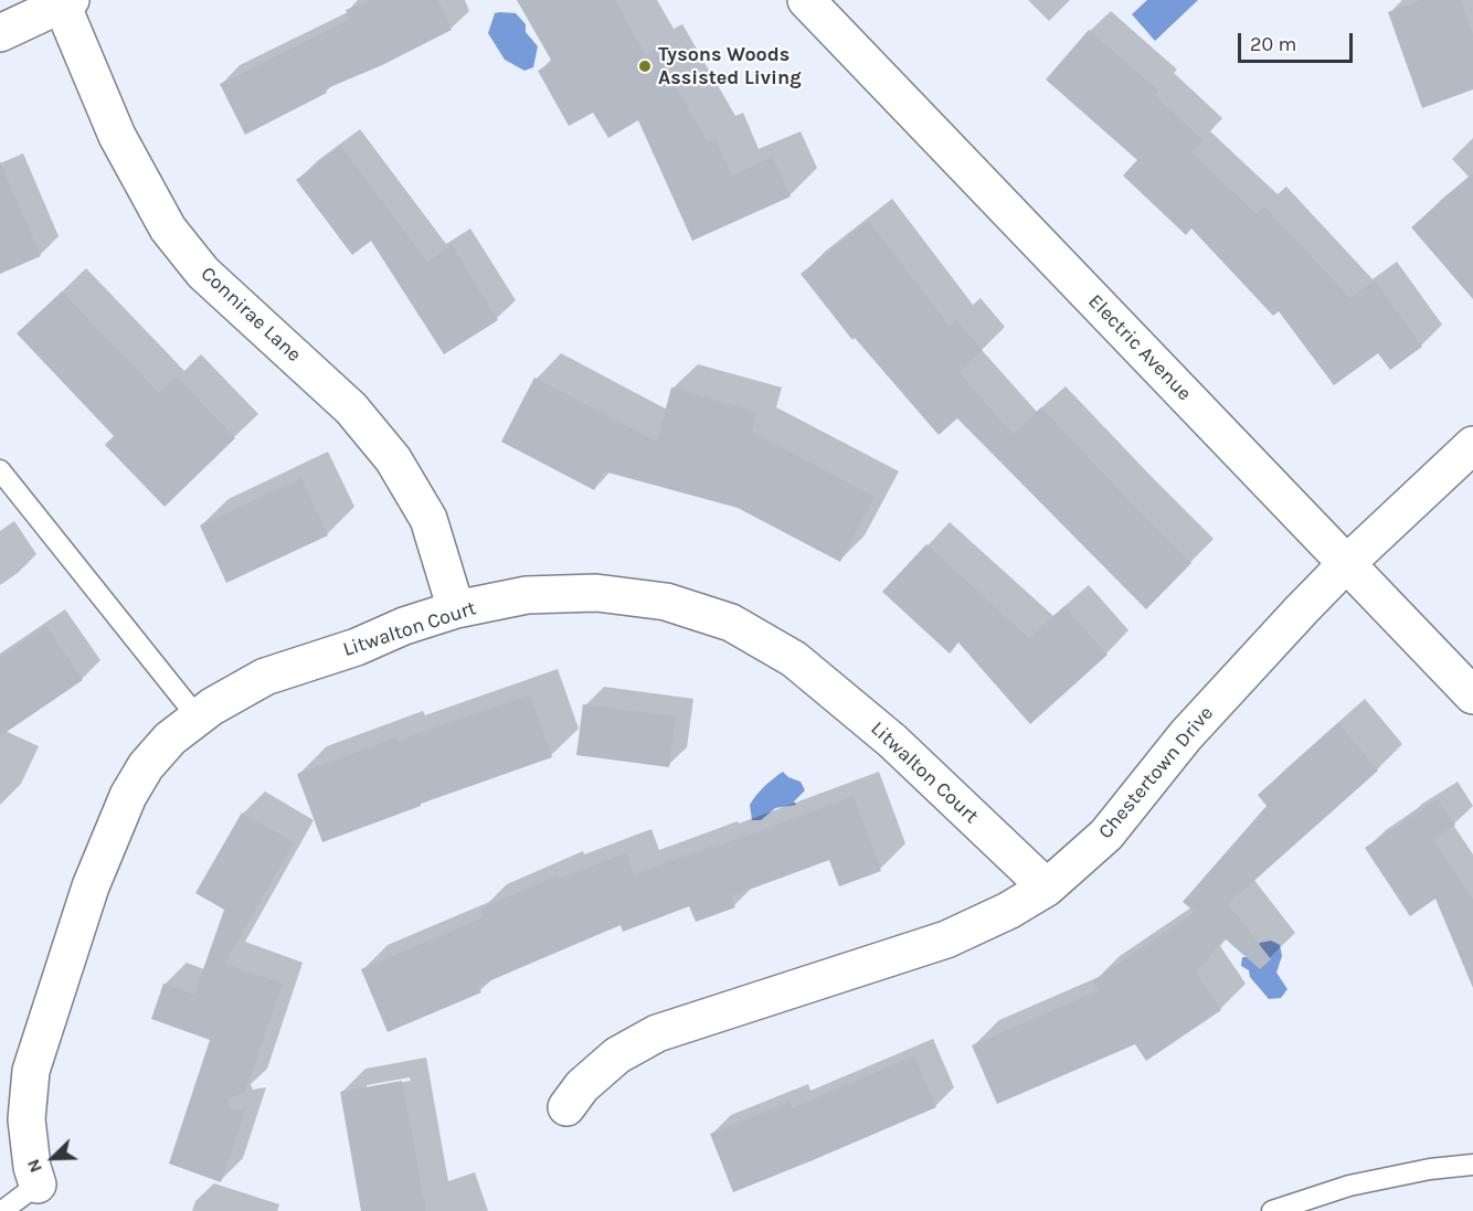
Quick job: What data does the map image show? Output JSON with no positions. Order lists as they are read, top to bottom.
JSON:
{
  "streets": {
    "street": [
      "Connirae Lane",
      "Electric Avenue",
      "Litwalton Court",
      "Chestertown Drive"
    ]
  },
  "crossings": [
    ["Connirae Lane", "Litwalton Court"],
    ["Electric Avenue", "Chestertown Drive"],
    ["Litwalton Court", "Chestertown Drive"]
  ],
  "places": ["Tysons Woods Assisted Living"],
  "scale_bar": "20 m",
  "north": "bottom left"
}
